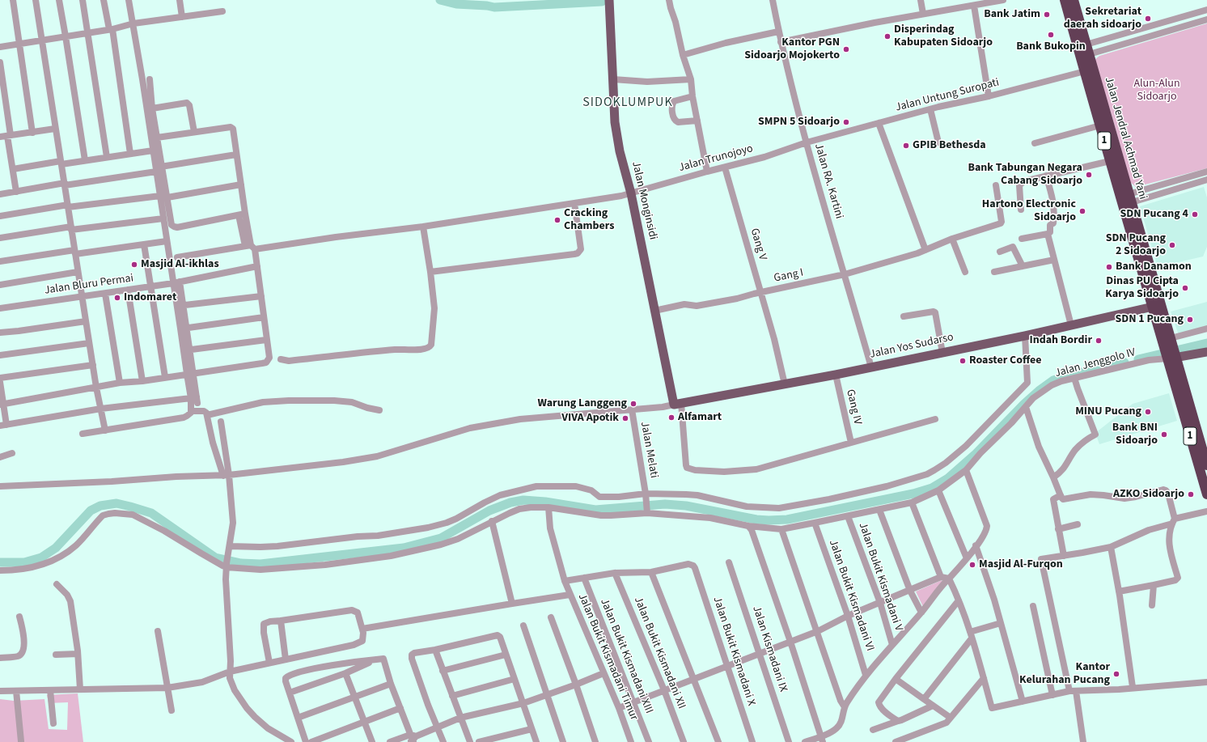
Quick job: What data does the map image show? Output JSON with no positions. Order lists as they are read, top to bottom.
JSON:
{
  "streets": {
    "highway": ["Jalan Jendral Achmad Yani", "1"],
    "main road": ["Jalan Monginsidi", "Jalan Yos Sudarso"],
    "street": [
      "Jalan Untung Suropati",
      "Jalan Trunojoyo",
      "Jalan RA. Kartini",
      "Gang V",
      "Gang I",
      "Jalan Bluru Permai",
      "Jalan Jenggolo IV",
      "Gang IV",
      "Jalan Melati",
      "Jalan Bukit Kismadani V",
      "Jalan Bukit Kismadani VI",
      "Jalan Kismadani IX",
      "Jalan Bukit Kismadani X",
      "Jalan Bukit Kismadani XII",
      "Jalan Bukit Kismadani XIII",
      "Jalan Bukit Kismadani Timur"
    ]
  },
  "crossings": [
    ["Jalan Untung Suropati", "Jalan Jendral Achmad Yani"],
    ["Jalan Untung Suropati", "Jalan Trunojoyo"],
    ["Jalan Untung Suropati", "Jalan RA. Kartini"],
    ["Jalan Jendral Achmad Yani", "1"],
    ["Jalan Jendral Achmad Yani", "Jalan Yos Sudarso"],
    ["Jalan Jendral Achmad Yani", "Jalan Jenggolo IV"],
    ["1", "Jalan Jenggolo IV"],
    ["Jalan Trunojoyo", "Jalan RA. Kartini"],
    ["Jalan Trunojoyo", "Jalan Monginsidi"],
    ["Jalan Trunojoyo", "Gang V"],
    ["Jalan RA. Kartini", "Gang I"],
    ["Jalan RA. Kartini", "Jalan Yos Sudarso"],
    ["Jalan Monginsidi", "Gang I"],
    ["Jalan Monginsidi", "Jalan Yos Sudarso"],
    ["Gang V", "Gang I"],
    ["Gang V", "Jalan Yos Sudarso"],
    ["Jalan Yos Sudarso", "Gang IV"],
    ["Jalan Jenggolo IV", "Jalan Melati"],
    ["Jalan Jenggolo IV", "Jalan Bukit Kismadani V"],
    ["Jalan Jenggolo IV", "Jalan Bukit Kismadani VI"],
    ["Jalan Jenggolo IV", "Jalan Bukit Kismadani Timur"]
  ],
  "districts": ["SIDOKLUMPUK"],
  "parks": ["Alun-Alun Sidoarjo"],
  "places": [
    "Bank Jatim",
    "Sekretariat daerah sidoarjo",
    "Bank Bukopin",
    "Disperindag Kabupaten Sidoarjo",
    "Kantor PGN Sidoarjo Mojokerto",
    "SMPN 5 Sidoarjo",
    "GPIB Bethesda",
    "Bank Tabungan Negara Cabang Sidoarjo",
    "Hartono Electronic Sidoarjo",
    "SDN Pucang 4",
    "Cracking Chambers",
    "SDN Pucang 2 Sidoarjo",
    "Masjid Al-ikhlas",
    "Bank Danamon",
    "Dinas PU Cipta Karya Sidoarjo",
    "Indomaret",
    "SDN 1 Pucang",
    "Indah Bordir",
    "Roaster Coffee",
    "Warung Langgeng",
    "MINU Pucang",
    "Alfamart",
    "VIVA Apotik",
    "Bank BNI Sidoarjo",
    "AZKO Sidoarjo",
    "Masjid Al-Furqon",
    "Kantor Kelurahan Pucang"
  ]
}
